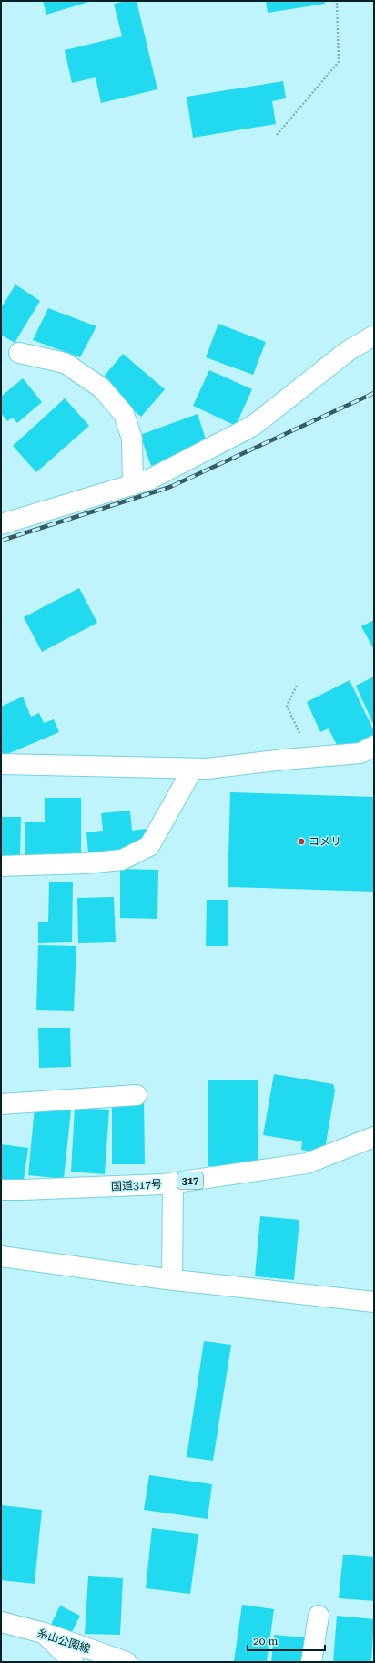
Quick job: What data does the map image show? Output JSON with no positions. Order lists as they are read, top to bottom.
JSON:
{
  "streets": {
    "main road": ["317", "国道317号", "糸山公園線"]
  },
  "places": ["コメリ"],
  "scale_bar": "20 m"
}
